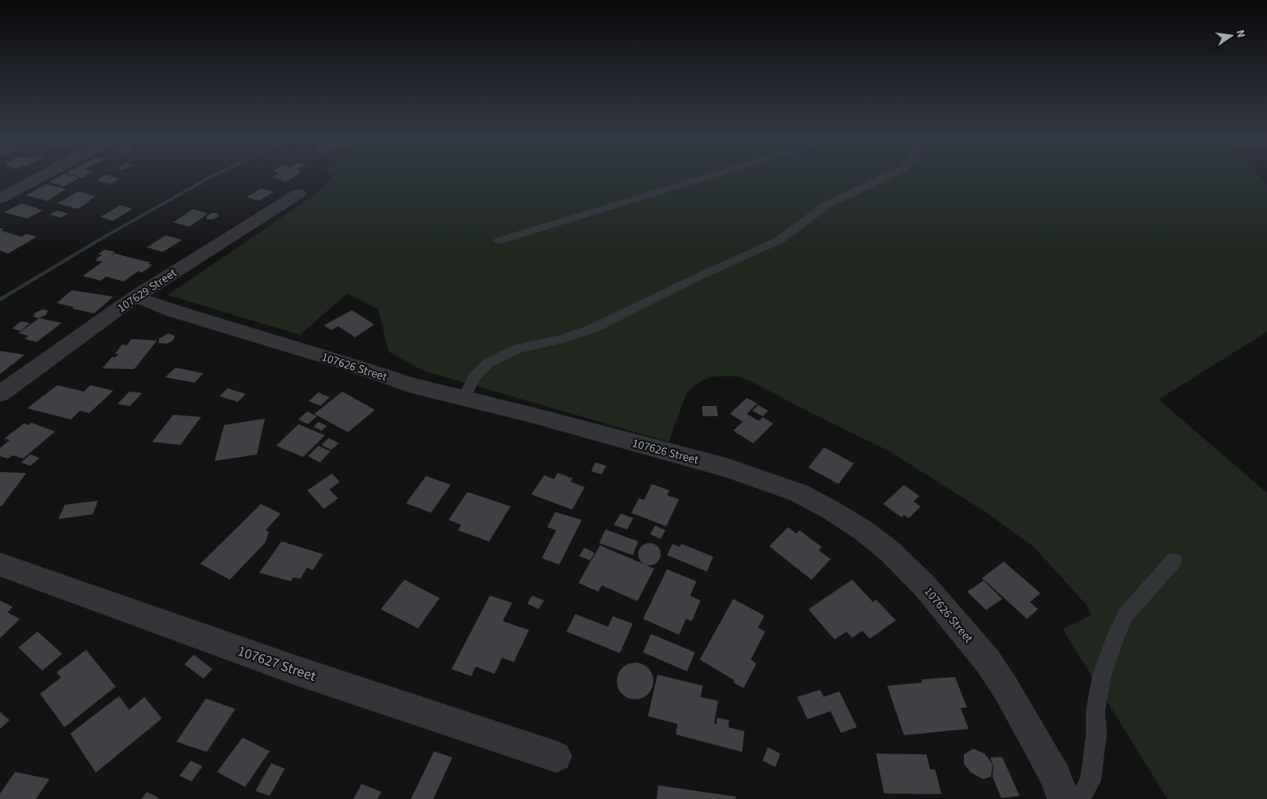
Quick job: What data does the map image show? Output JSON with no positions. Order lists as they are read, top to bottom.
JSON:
{
  "streets": {
    "street": ["107629 Street", "107626 Street", "107627 Street"]
  },
  "crossings": [
    ["107629 Street", "107626 Street"]
  ],
  "north": "right"
}
